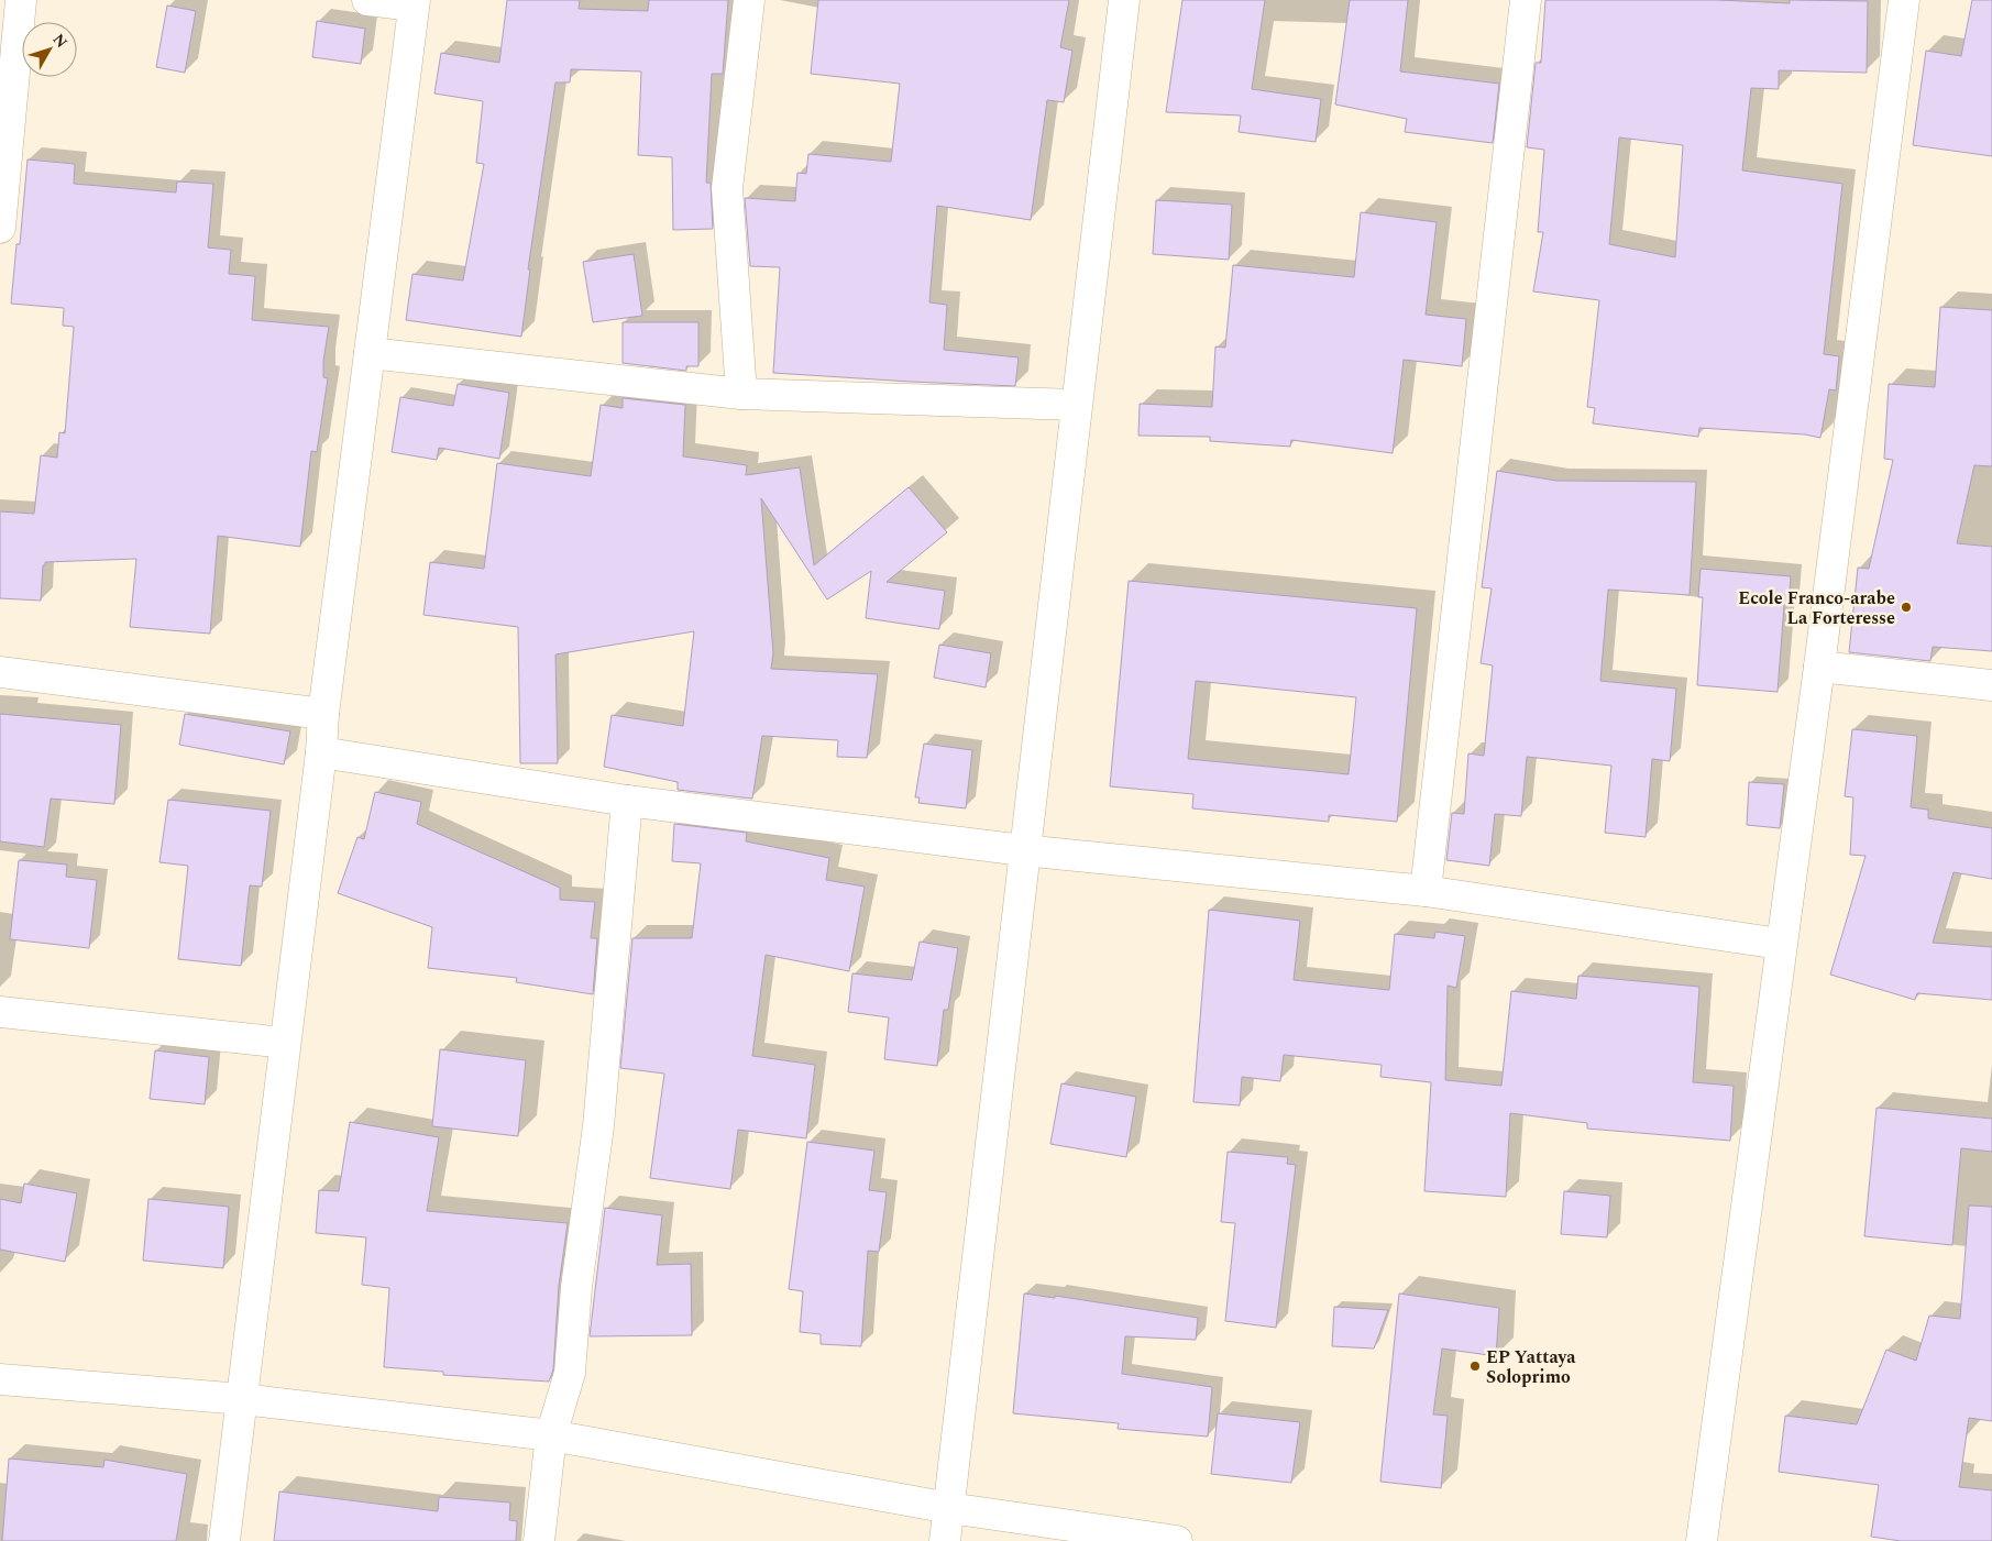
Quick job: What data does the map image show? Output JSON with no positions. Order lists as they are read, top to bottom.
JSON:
{
  "places": ["Ecole Franco-arabe La Forteresse", "EP Yattaya Soloprimo"],
  "north": "top right"
}
